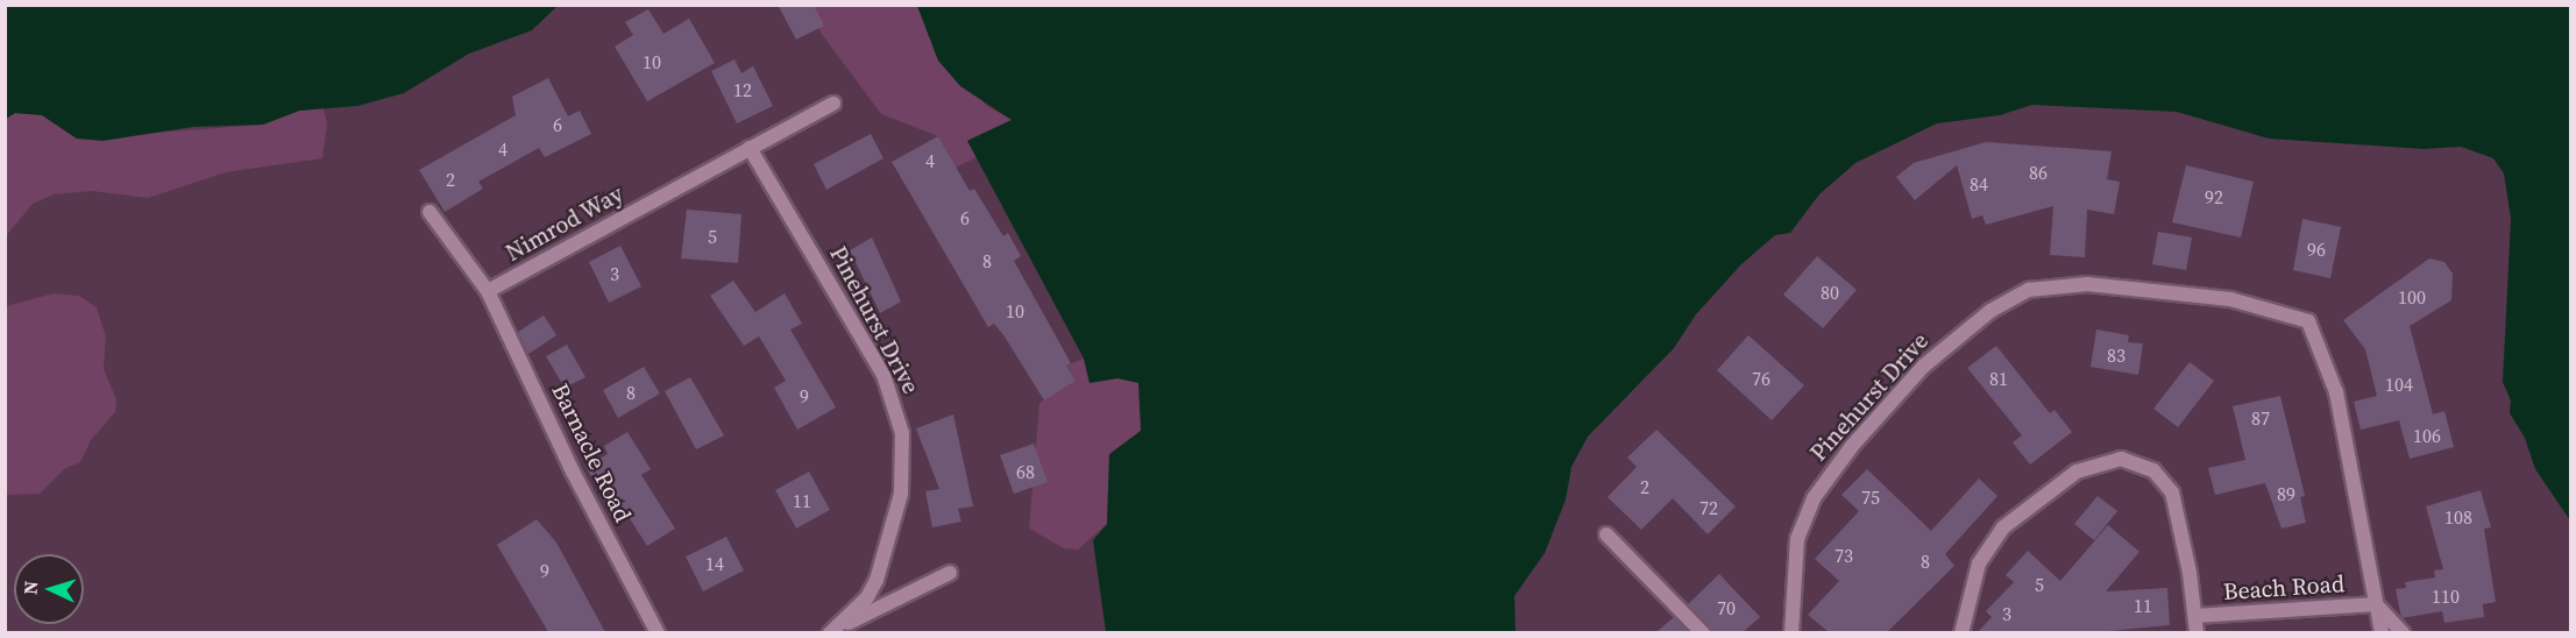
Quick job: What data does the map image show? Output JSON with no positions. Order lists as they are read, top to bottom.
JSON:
{
  "streets": {
    "street": [
      "Nimrod Way",
      "Pinehurst Drive",
      "Barnacle Road",
      "Beach Road"
    ]
  },
  "crossings": [
    ["Nimrod Way", "Pinehurst Drive"],
    ["Nimrod Way", "Barnacle Road"],
    ["Pinehurst Drive", "Beach Road"]
  ],
  "house_numbers": [
    "10",
    "12",
    "6",
    "4",
    "4",
    "86",
    "2",
    "84",
    "92",
    "6",
    "5",
    "96",
    "8",
    "3",
    "80",
    "100",
    "10",
    "83",
    "76",
    "81",
    "104",
    "8",
    "9",
    "87",
    "106",
    "68",
    "2",
    "89",
    "75",
    "11",
    "72",
    "108",
    "73",
    "8",
    "14",
    "9",
    "5",
    "110",
    "11",
    "70",
    "3"
  ],
  "north": "left"
}
